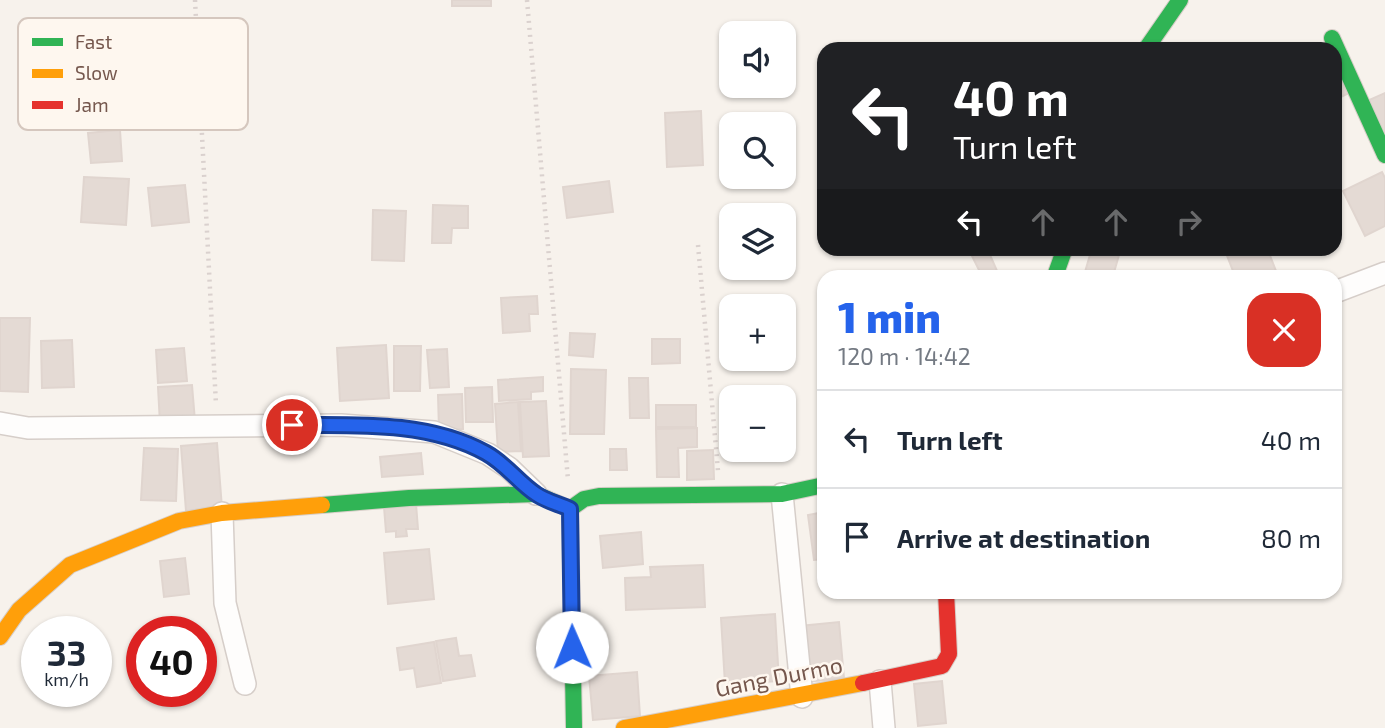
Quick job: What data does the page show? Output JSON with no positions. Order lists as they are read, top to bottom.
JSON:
{
  "streets": {
    "street": ["Gang Durmo"]
  },
  "legend": ["Fast", "Slow", "Jam"],
  "page": {
    "map_buttons": ["+", "−"],
    "turn": ["40 m", "Turn left"],
    "heading": ["1 min", "120 m · 14:42"],
    "list": [
      {
        "name": "Turn left",
        "value": "40 m"
      },
      {
        "name": "Arrive at destination",
        "value": "80 m"
      }
    ],
    "speed": "33 km/h",
    "limit": "40"
  }
}
